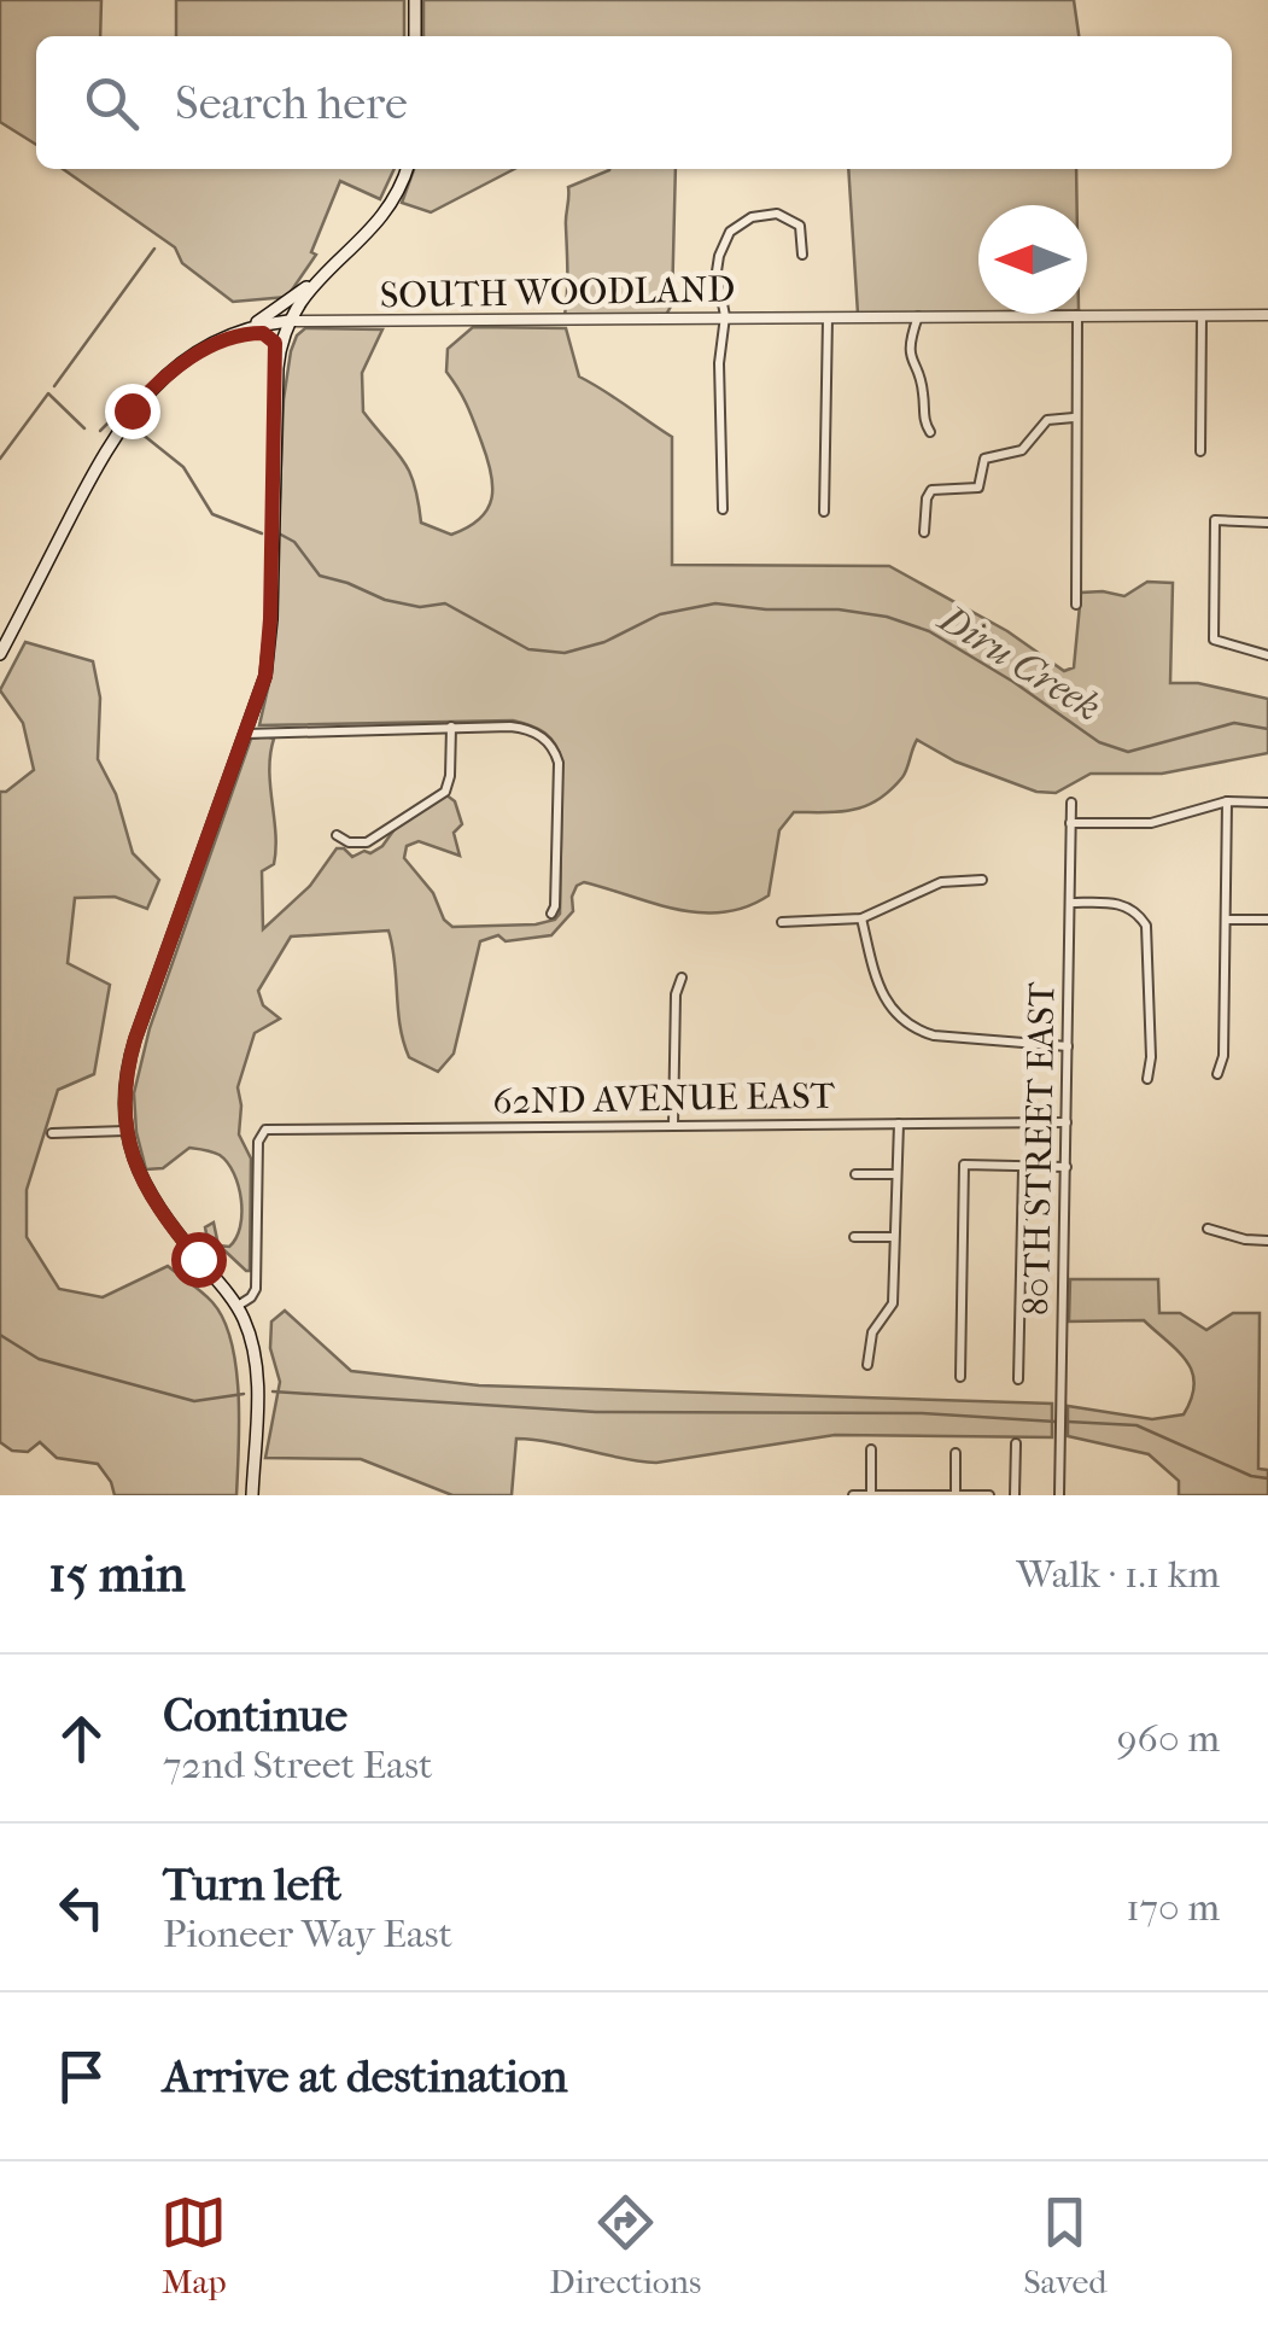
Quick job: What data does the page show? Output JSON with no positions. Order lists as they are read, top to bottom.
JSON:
{
  "streets": {
    "street": ["SOUTH WOODLAND", "62ND AVENUE EAST", "80TH STREET EAST"]
  },
  "crossings": [
    ["62ND AVENUE EAST", "80TH STREET EAST"]
  ],
  "water": ["Diru Creek"],
  "north": "left",
  "page": {
    "search": "Search here",
    "heading": ["15 min", "Walk · 1.1 km"],
    "list": [
      ["Continue", "72nd Street East", "960 m"],
      ["Turn left", "Pioneer Way East", "170 m"],
      "Arrive at destination"
    ],
    "nav": ["Map", "Directions", "Saved"]
  }
}
